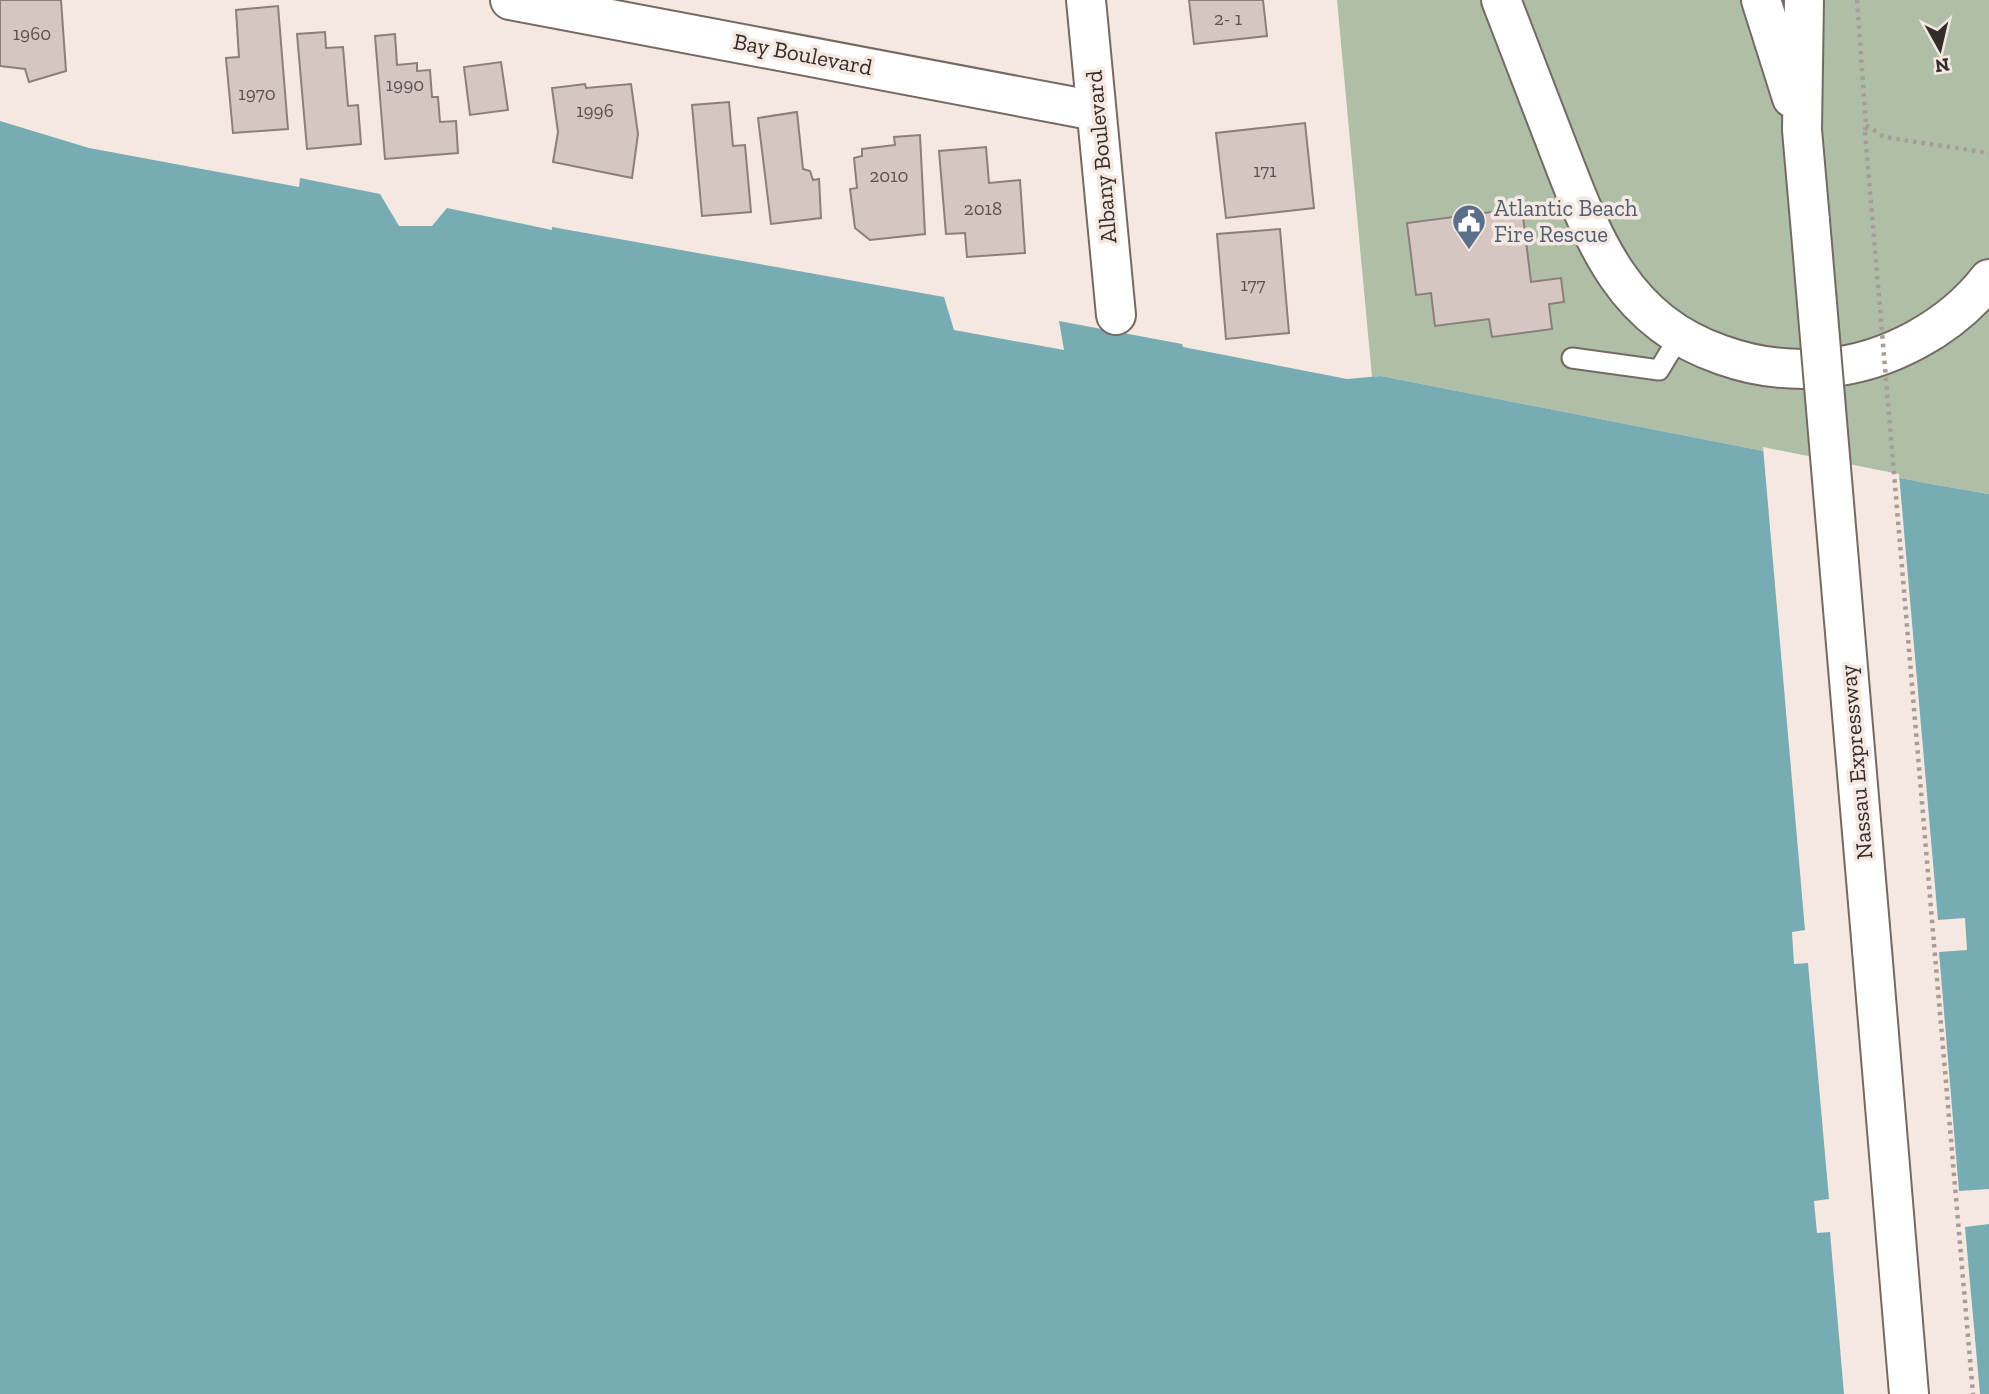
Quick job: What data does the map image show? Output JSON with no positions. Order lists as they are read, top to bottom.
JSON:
{
  "streets": {
    "main road": ["Bay Boulevard", "Albany Boulevard", "Nassau Expressway"]
  },
  "crossings": [
    ["Bay Boulevard", "Albany Boulevard"]
  ],
  "places": {
    "public building": ["Atlantic Beach Fire Rescue"]
  },
  "house_numbers": [
    "2- 1",
    "1960",
    "1990",
    "1970",
    "1996",
    "171",
    "2010",
    "2018",
    "177"
  ],
  "north": "bottom"
}
